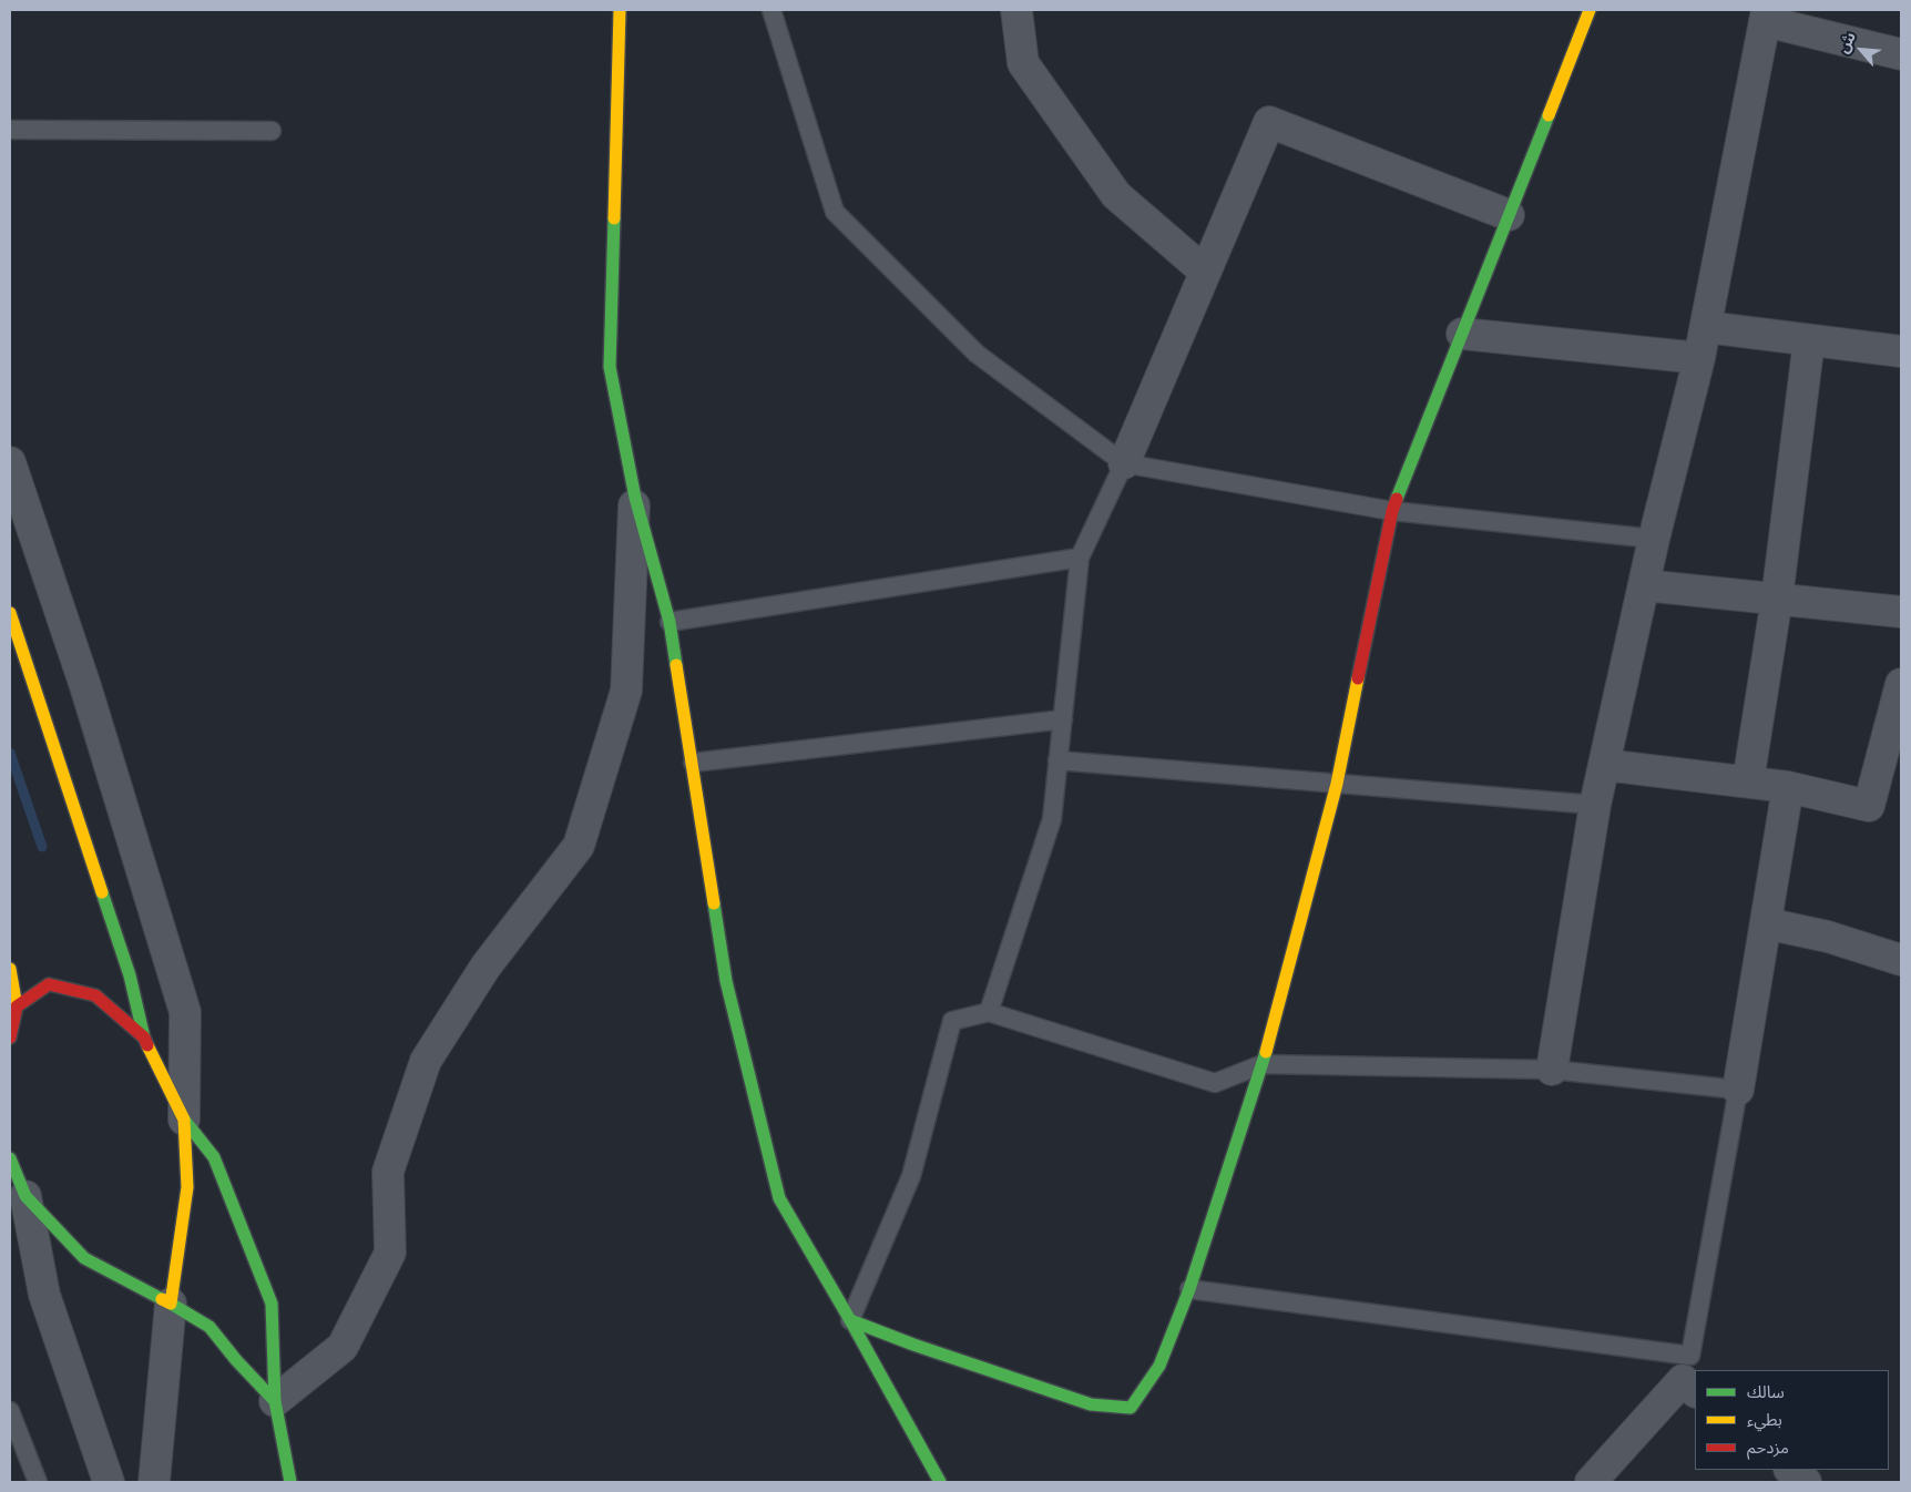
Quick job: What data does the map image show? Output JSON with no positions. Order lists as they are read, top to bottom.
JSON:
{
  "legend": ["سالك", "بطيء", "مزدحم"],
  "north": "top left"
}
